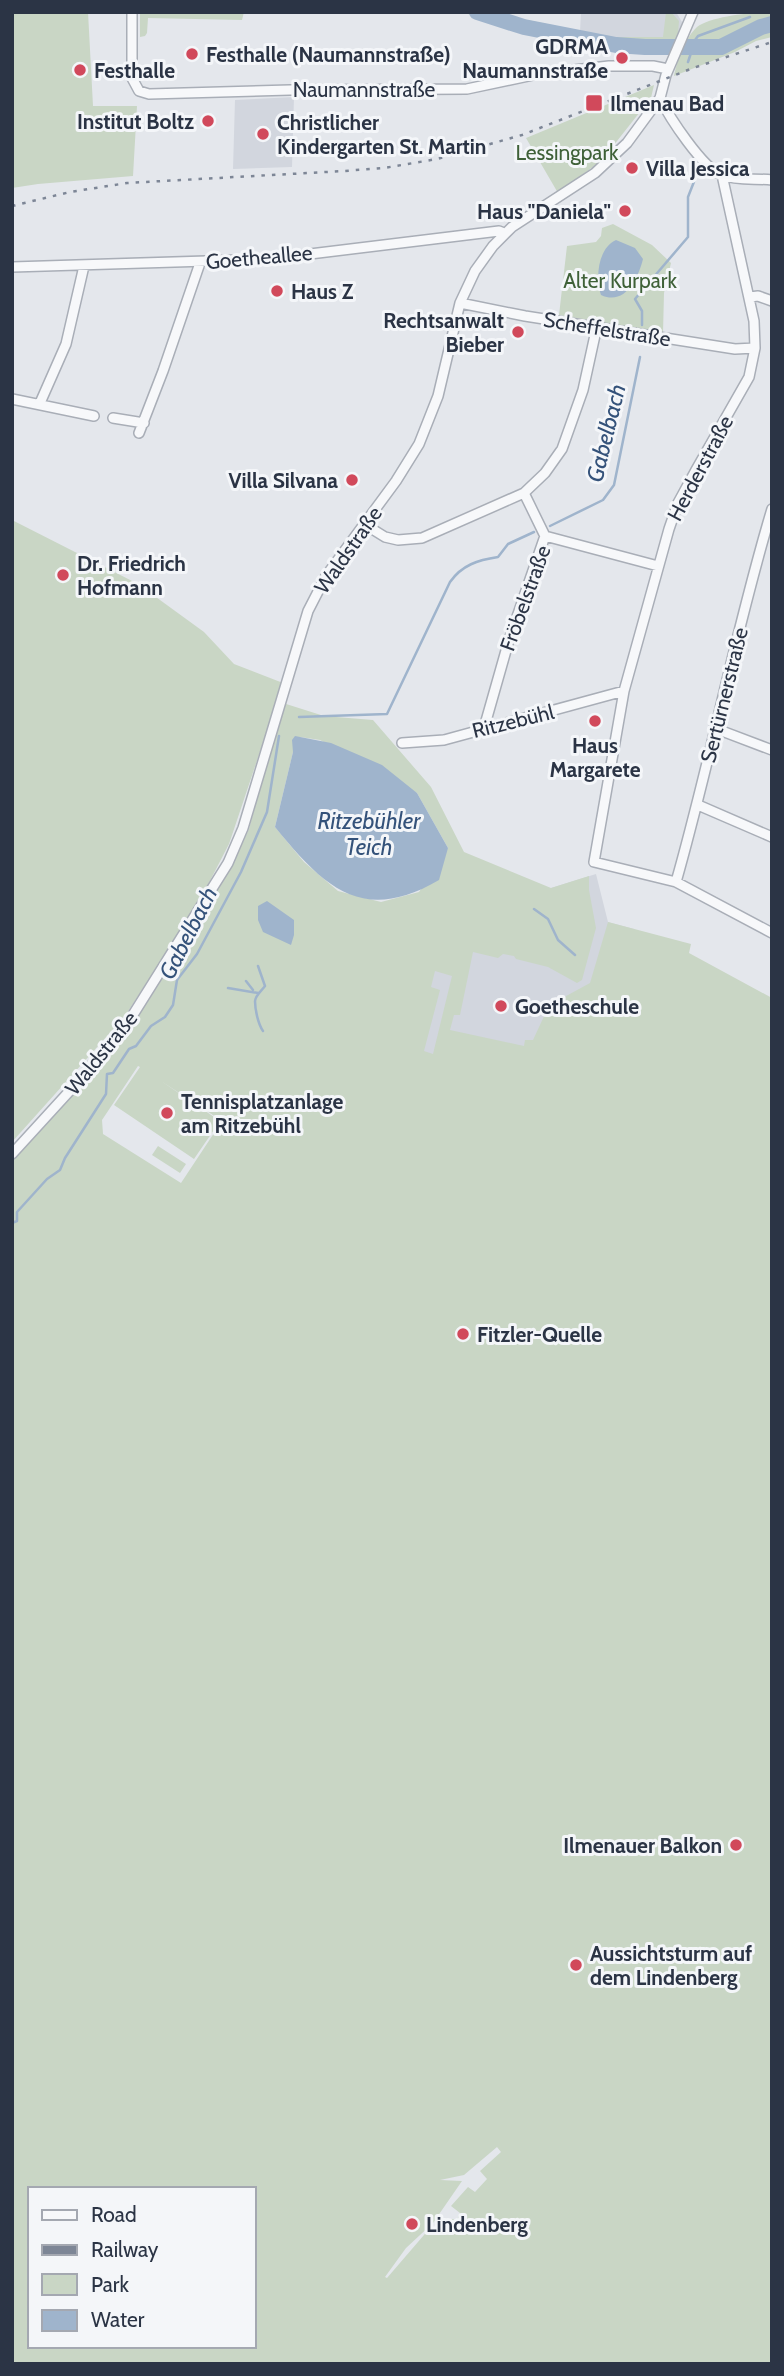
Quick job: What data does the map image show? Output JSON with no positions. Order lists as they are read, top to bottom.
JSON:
{
  "streets": {
    "street": [
      "Naumannstraße",
      "Goetheallee",
      "Scheffelstraße",
      "Herderstraße",
      "Waldstraße",
      "Fröbelstraße",
      "Sertürnerstraße",
      "Ritzebühl"
    ]
  },
  "crossings": [
    ["Naumannstraße", "Waldstraße"],
    ["Goetheallee", "Waldstraße"],
    ["Scheffelstraße", "Herderstraße"],
    ["Scheffelstraße", "Waldstraße"],
    ["Herderstraße", "Fröbelstraße"],
    ["Herderstraße", "Sertürnerstraße"],
    ["Herderstraße", "Ritzebühl"],
    ["Fröbelstraße", "Ritzebühl"]
  ],
  "water": ["Gabelbach", "Ritzebühler Teich"],
  "parks": ["Lessingpark", "Alter Kurpark"],
  "places": {
    "other": [
      "Festhalle (Naumannstraße)",
      "GDRMA Naumannstraße",
      "Festhalle",
      "Institut Boltz",
      "Christlicher Kindergarten St. Martin",
      "Villa Jessica",
      "Haus \"Daniela\"",
      "Haus Z",
      "Rechtsanwalt Bieber",
      "Villa Silvana",
      "Dr. Friedrich Hofmann",
      "Haus Margarete",
      "Goetheschule",
      "Tennisplatzanlage am Ritzebühl",
      "Fitzler-Quelle",
      "Ilmenauer Balkon",
      "Aussichtsturm auf dem Lindenberg",
      "Lindenberg"
    ],
    "transit": ["Ilmenau Bad"]
  },
  "legend": [
    "Road",
    "Railway",
    "Park",
    "Water"
  ]
}
